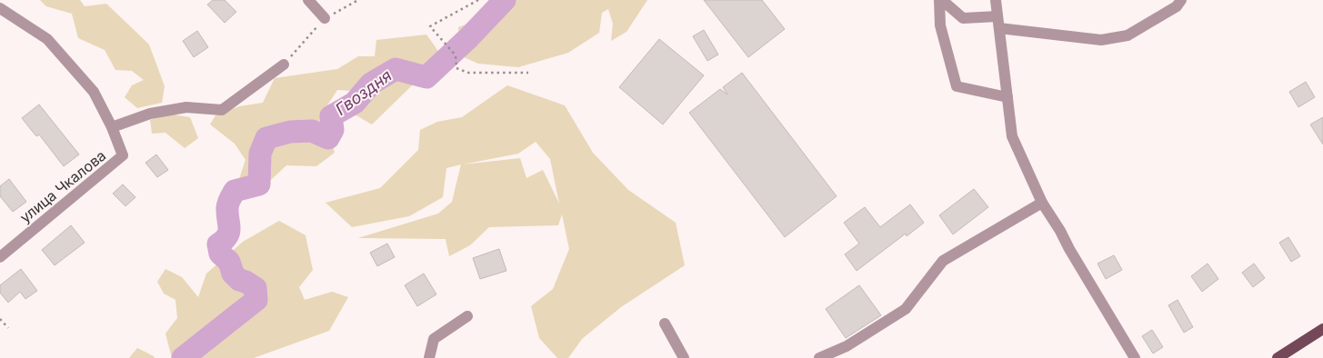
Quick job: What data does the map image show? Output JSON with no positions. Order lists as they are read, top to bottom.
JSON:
{
  "streets": {
    "street": ["улица Чкалова"]
  },
  "water": ["Гвоздня"]
}
